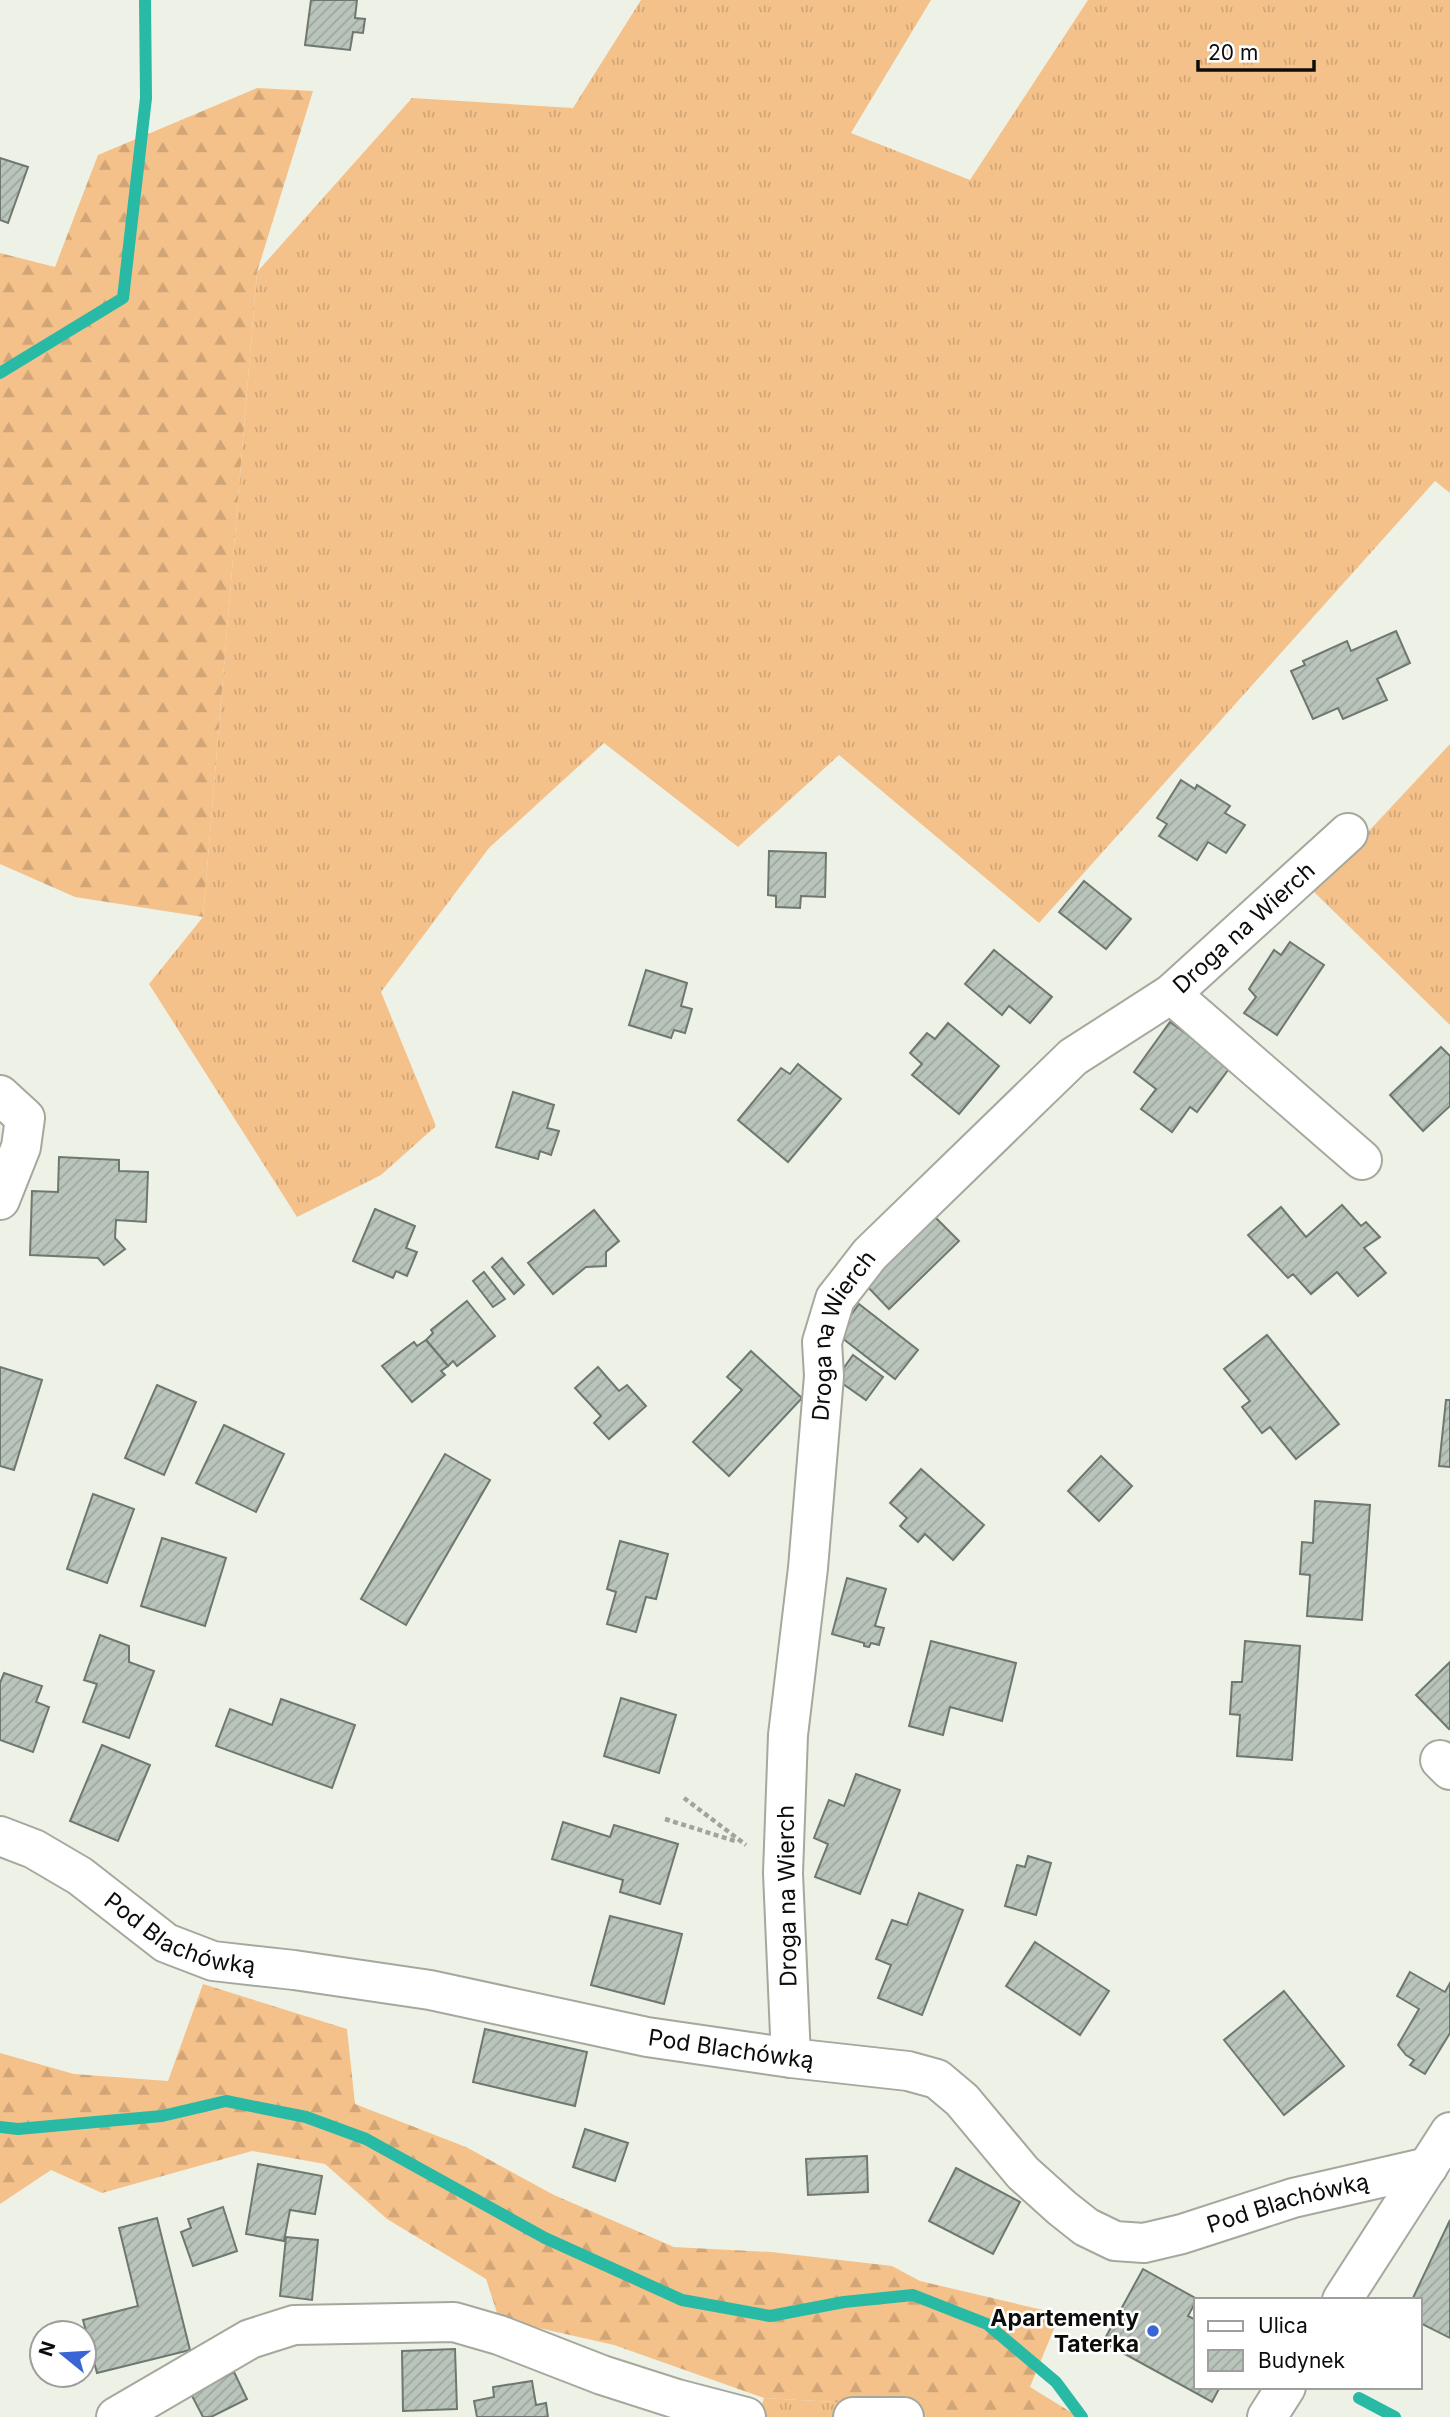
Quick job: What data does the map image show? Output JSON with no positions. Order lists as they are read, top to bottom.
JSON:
{
  "streets": {
    "street": ["Droga na Wierch", "Pod Blachówką"]
  },
  "crossings": [
    ["Droga na Wierch", "Pod Blachówką"]
  ],
  "places": ["Apartementy Taterka"],
  "legend": ["Ulica", "Budynek"],
  "scale_bar": "20 m",
  "north": "left"
}
